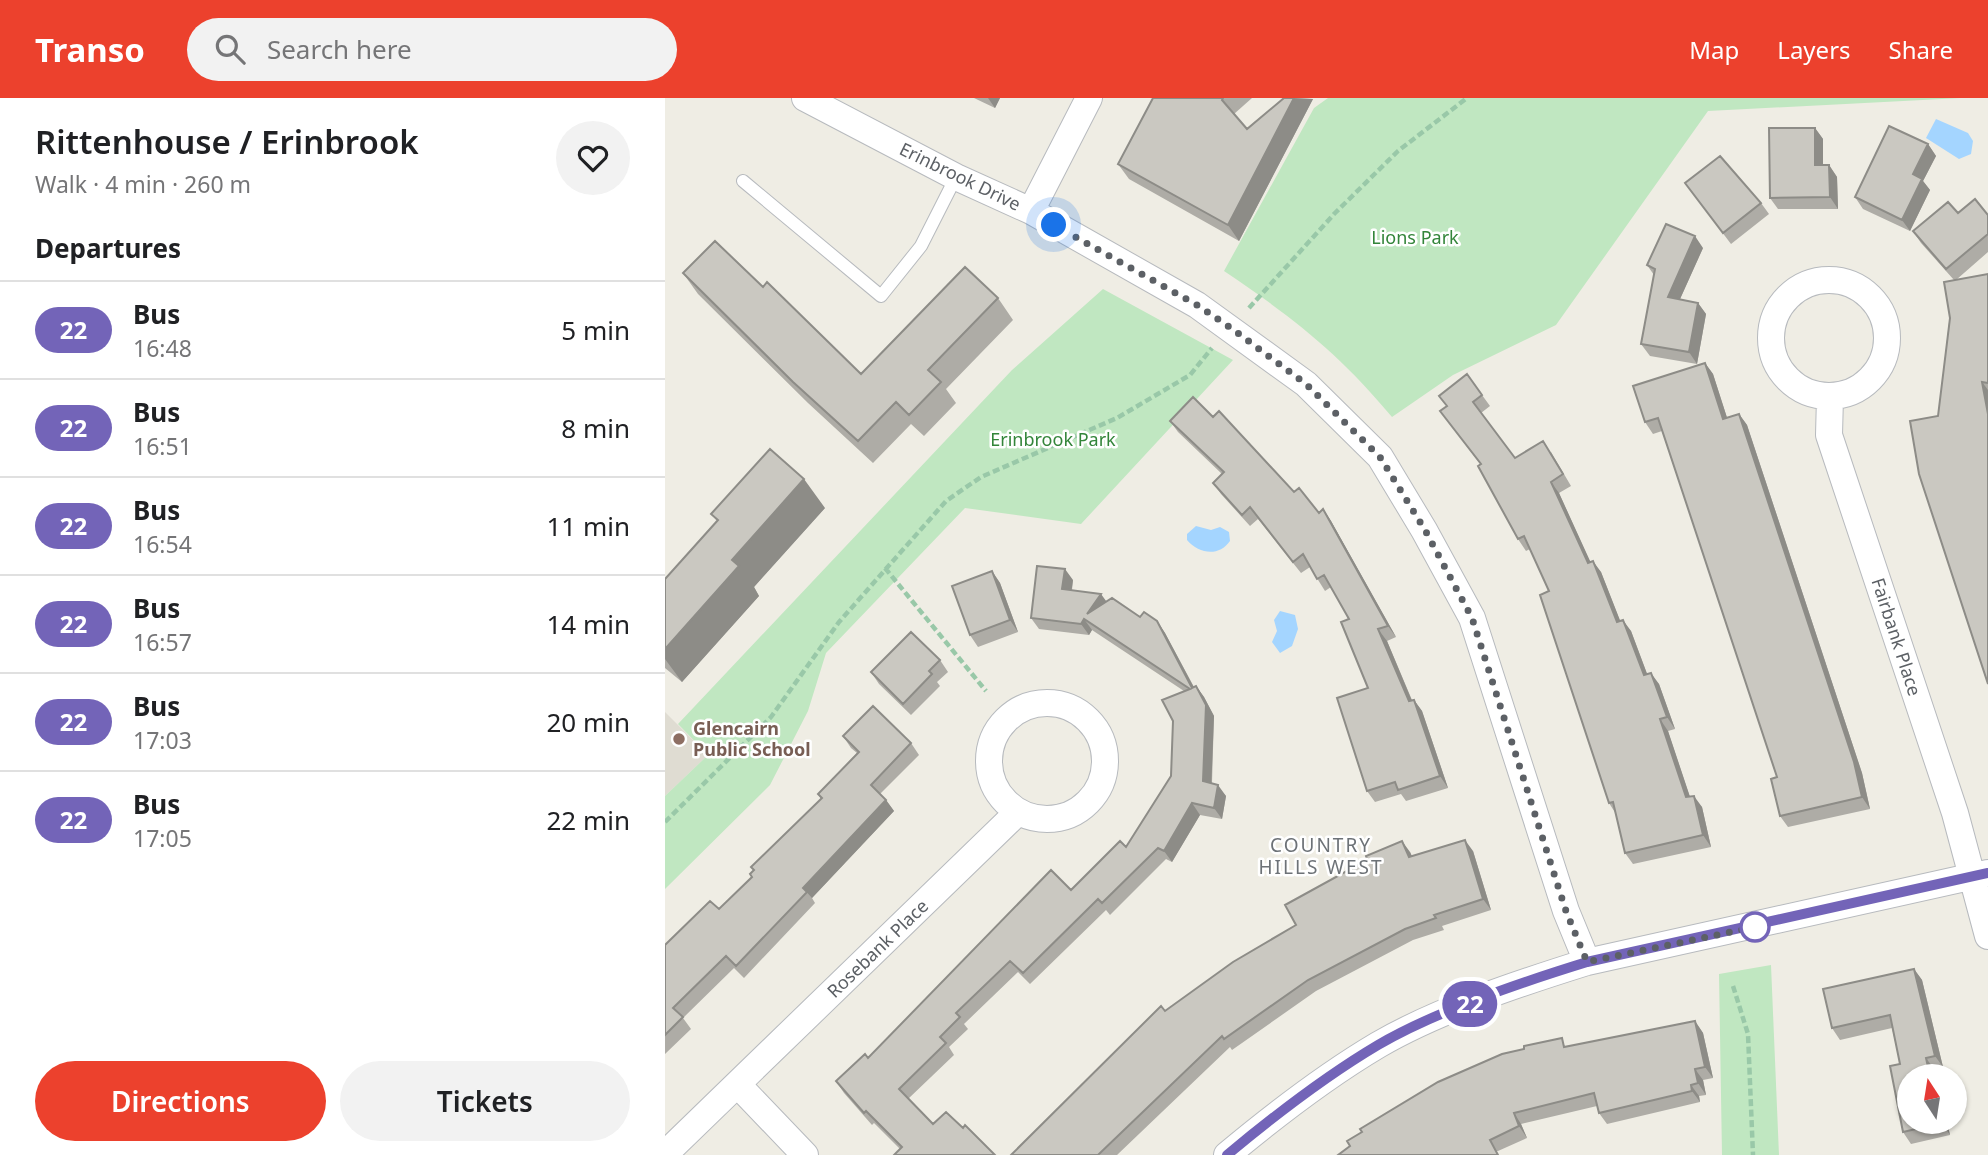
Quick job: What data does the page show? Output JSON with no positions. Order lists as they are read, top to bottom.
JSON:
{
  "streets": {
    "street": ["Erinbrook Drive", "Fairbank Place", "Rosebank Place"]
  },
  "districts": ["COUNTRY HILLS WEST"],
  "parks": ["Lions Park", "Erinbrook Park"],
  "places": ["Glencairn Public School"],
  "lines": ["bus line 22"],
  "north": "top",
  "page": {
    "header": "Transo",
    "search": "Search here",
    "nav": ["Map", "Layers", "Share"],
    "heading": [
      ["Rittenhouse / Erinbrook", "Walk · 4 min · 260 m"],
      "Departures"
    ],
    "on_map": "22",
    "list": [
      {
        "mark": "22",
        "name": "Bus",
        "note": "16:48",
        "value": "5 min"
      },
      {
        "mark": "22",
        "name": "Bus",
        "note": "16:51",
        "value": "8 min"
      },
      {
        "mark": "22",
        "name": "Bus",
        "note": "16:54",
        "value": "11 min"
      },
      {
        "mark": "22",
        "name": "Bus",
        "note": "16:57",
        "value": "14 min"
      },
      {
        "mark": "22",
        "name": "Bus",
        "note": "17:03",
        "value": "20 min"
      },
      {
        "mark": "22",
        "name": "Bus",
        "note": "17:05",
        "value": "22 min"
      }
    ],
    "buttons": ["Directions", "Tickets"]
  }
}
